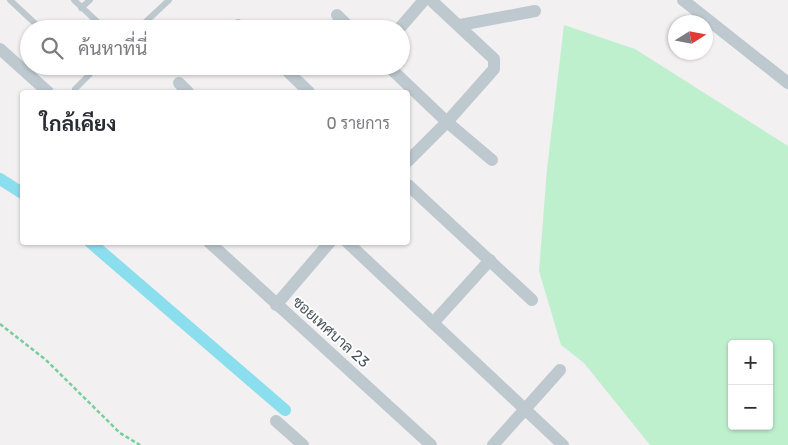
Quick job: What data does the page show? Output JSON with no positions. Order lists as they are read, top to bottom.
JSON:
{
  "streets": {
    "street": ["ซอยเทศบาล 23"]
  },
  "north": "right",
  "page": {
    "search": "ค้นหาที่นี่",
    "heading": ["ใกล้เคียง", "0 รายการ"],
    "map_buttons": ["+", "−"]
  }
}
